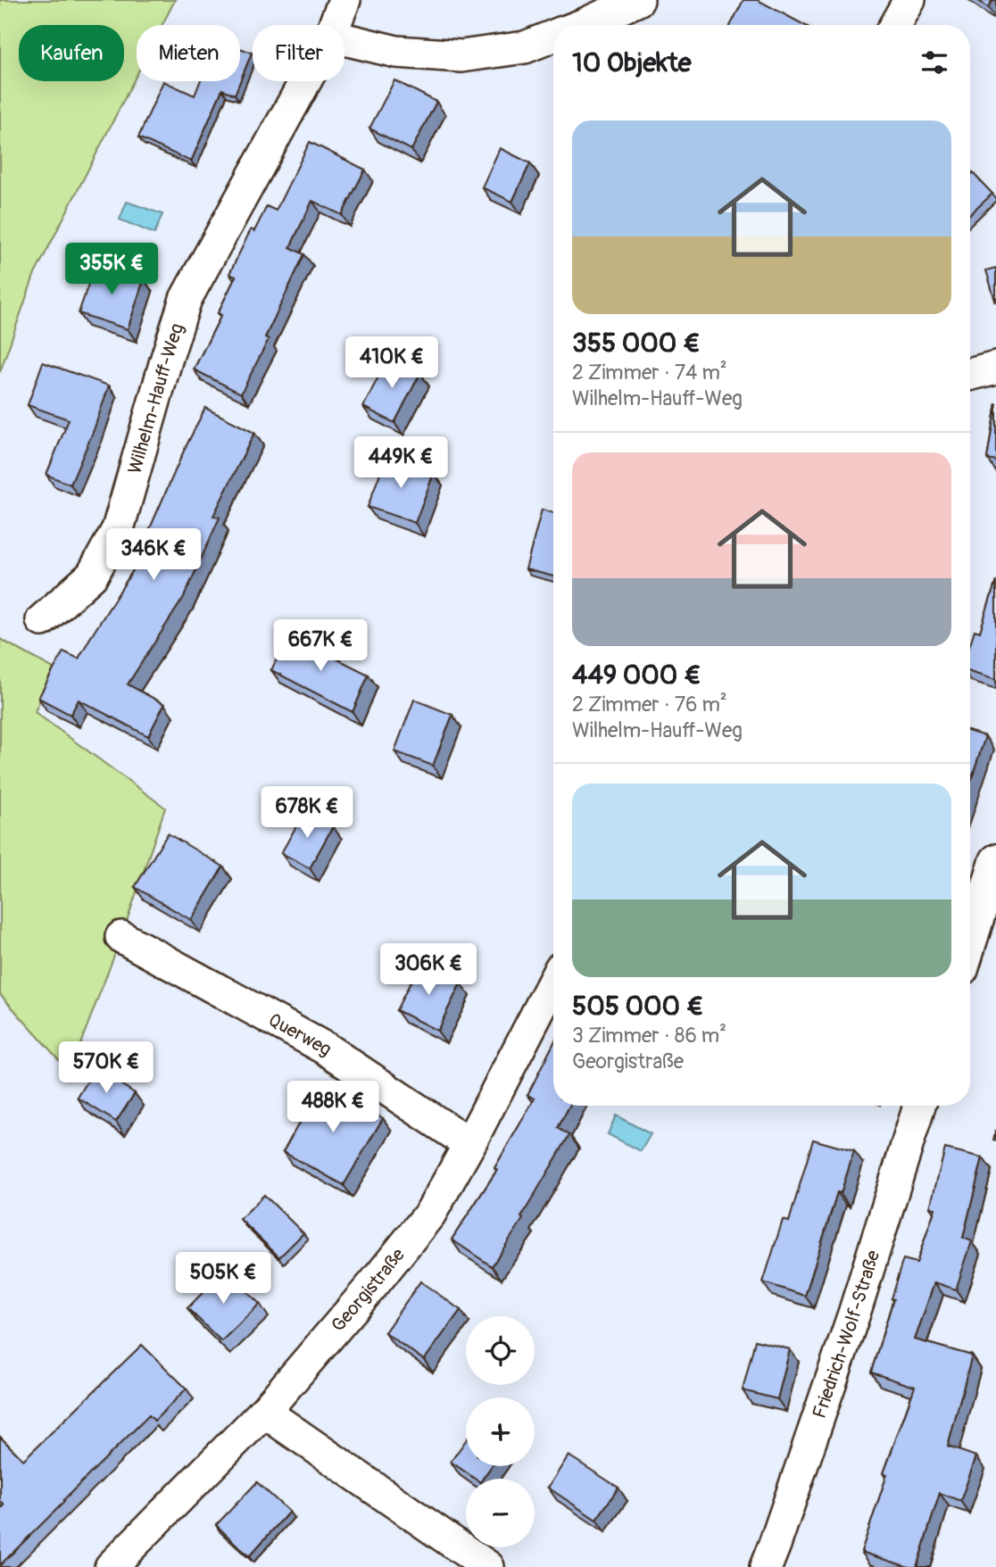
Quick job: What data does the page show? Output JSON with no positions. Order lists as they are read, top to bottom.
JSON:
{
  "streets": {
    "street": [
      "Wilhelm-Hauff-Weg",
      "Querweg",
      "Georgistraße",
      "Friedrich-Wolf-Straße"
    ]
  },
  "crossings": [
    ["Querweg", "Georgistraße"]
  ],
  "page": {
    "chip": ["Kaufen", "Mieten", "Filter"],
    "heading": "10 Objekte",
    "list": [
      {
        "name": "355 000 €",
        "note": "2 Zimmer · 74 m² · Wilhelm-Hauff-Weg"
      },
      {
        "name": "449 000 €",
        "note": "2 Zimmer · 76 m² · Wilhelm-Hauff-Weg"
      },
      {
        "name": "505 000 €",
        "note": "3 Zimmer · 86 m² · Georgistraße"
      }
    ],
    "price": [
      "355K €",
      "410K €",
      "449K €",
      "346K €",
      "667K €",
      "678K €",
      "306K €",
      "570K €",
      "488K €",
      "505K €"
    ],
    "map_buttons": ["+", "−"]
  }
}
